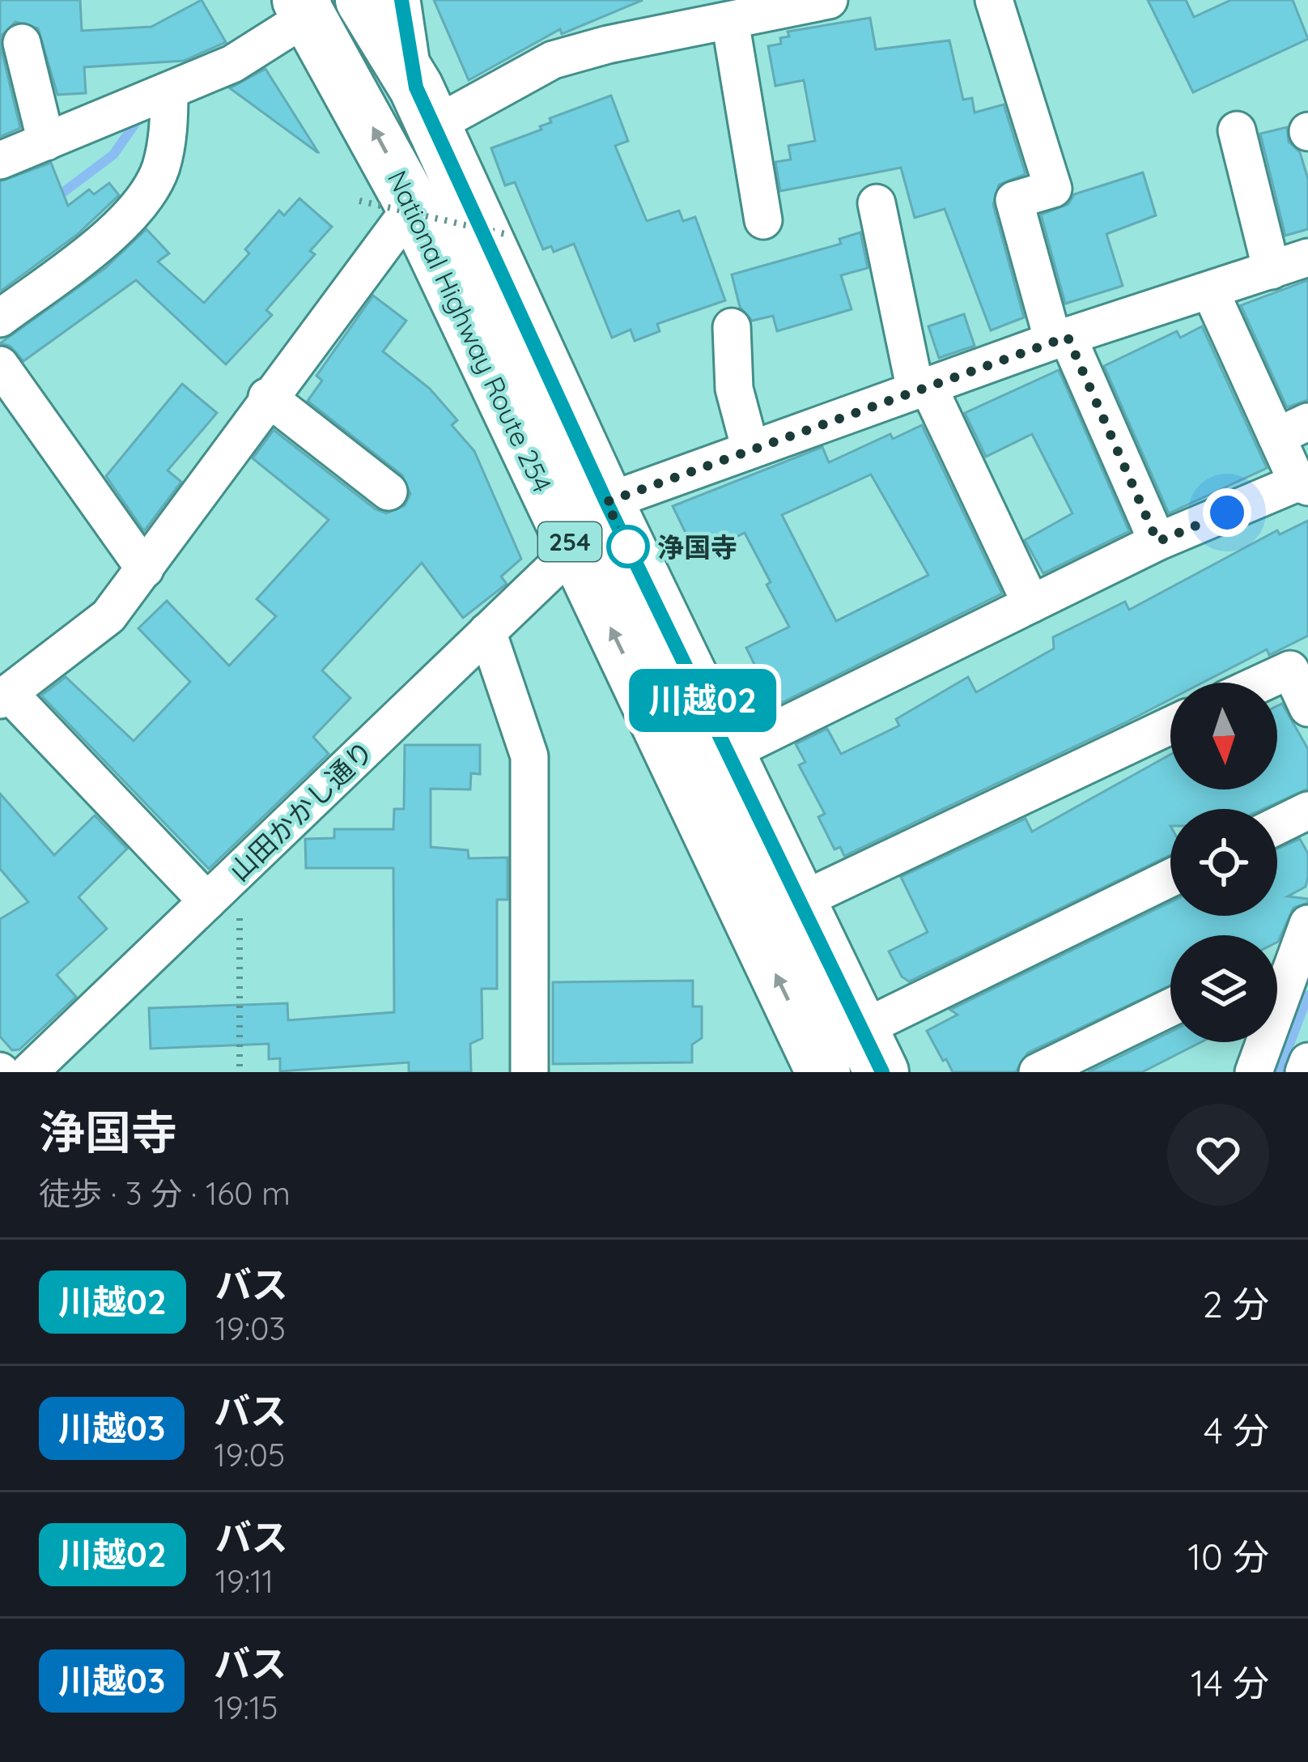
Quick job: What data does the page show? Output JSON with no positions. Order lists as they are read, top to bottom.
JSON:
{
  "streets": {
    "highway": ["National Highway Route 254", "254"],
    "street": ["山田かかし通り"]
  },
  "crossings": [
    ["National Highway Route 254", "254"],
    ["National Highway Route 254", "山田かかし通り"]
  ],
  "places": ["浄国寺"],
  "lines": ["bus line 川越02"],
  "north": "bottom",
  "page": {
    "on_map": "川越02",
    "heading": ["浄国寺", "徒歩 · 3 分 · 160 m"],
    "list": [
      {
        "mark": "川越02",
        "name": "バス",
        "note": "19:03",
        "value": "2 分"
      },
      {
        "mark": "川越03",
        "name": "バス",
        "note": "19:05",
        "value": "4 分"
      },
      {
        "mark": "川越02",
        "name": "バス",
        "note": "19:11",
        "value": "10 分"
      },
      {
        "mark": "川越03",
        "name": "バス",
        "note": "19:15",
        "value": "14 分"
      }
    ]
  }
}
